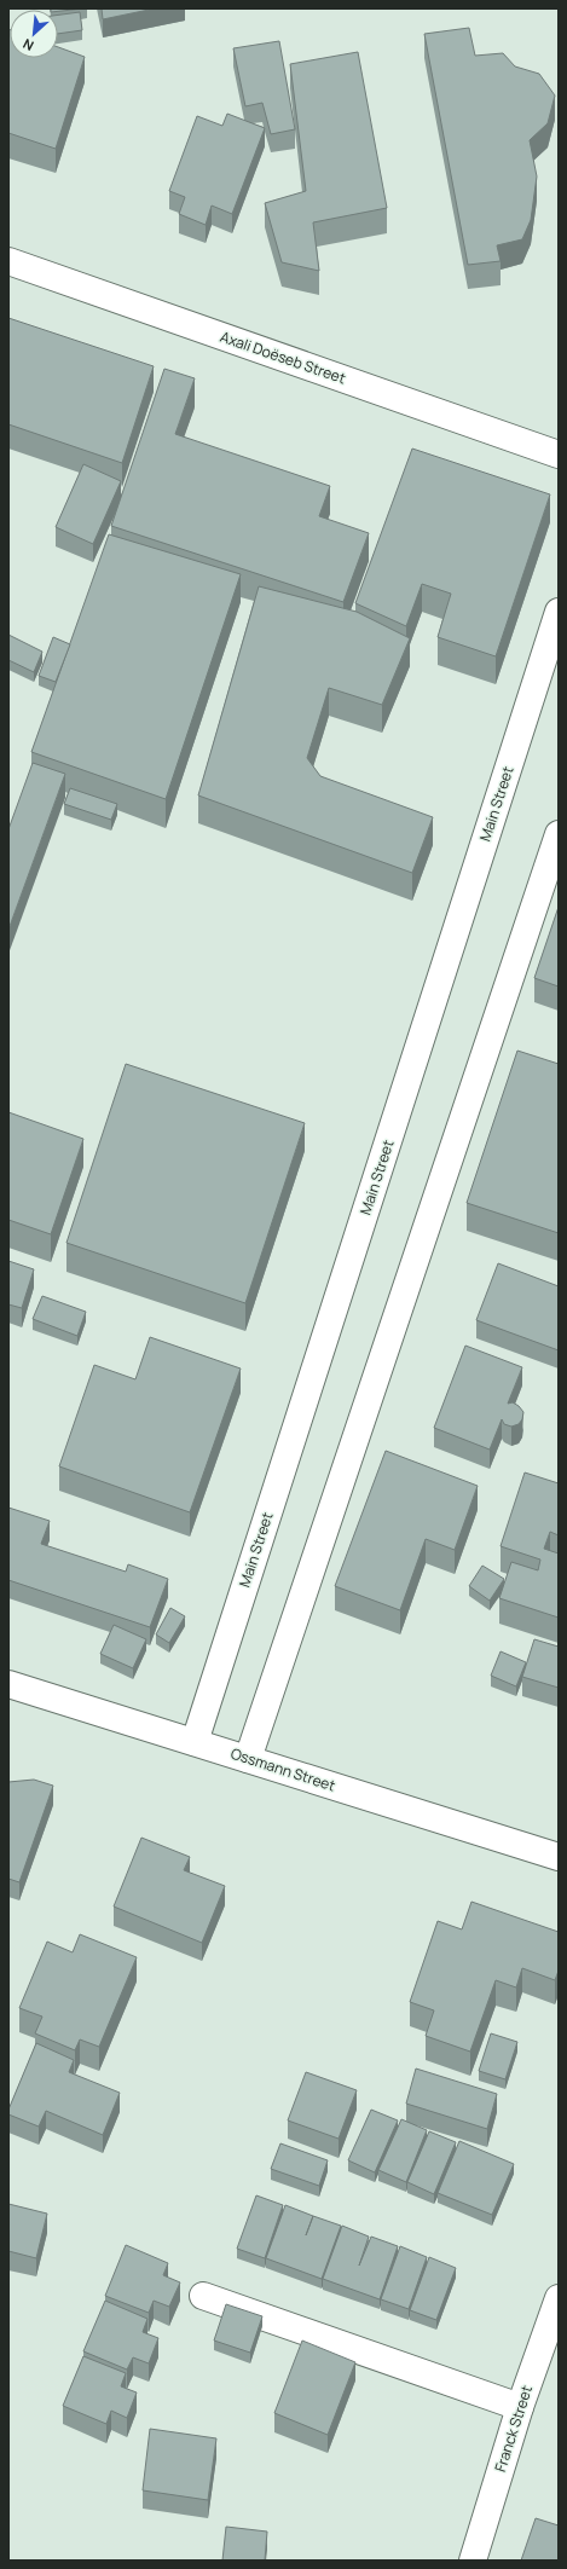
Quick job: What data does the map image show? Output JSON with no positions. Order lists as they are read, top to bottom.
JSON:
{
  "streets": {
    "street": [
      "Axali Doëseb Street",
      "Main Street",
      "Ossmann Street",
      "Franck Street"
    ]
  },
  "crossings": [
    ["Main Street", "Ossmann Street"]
  ],
  "north": "bottom left"
}
